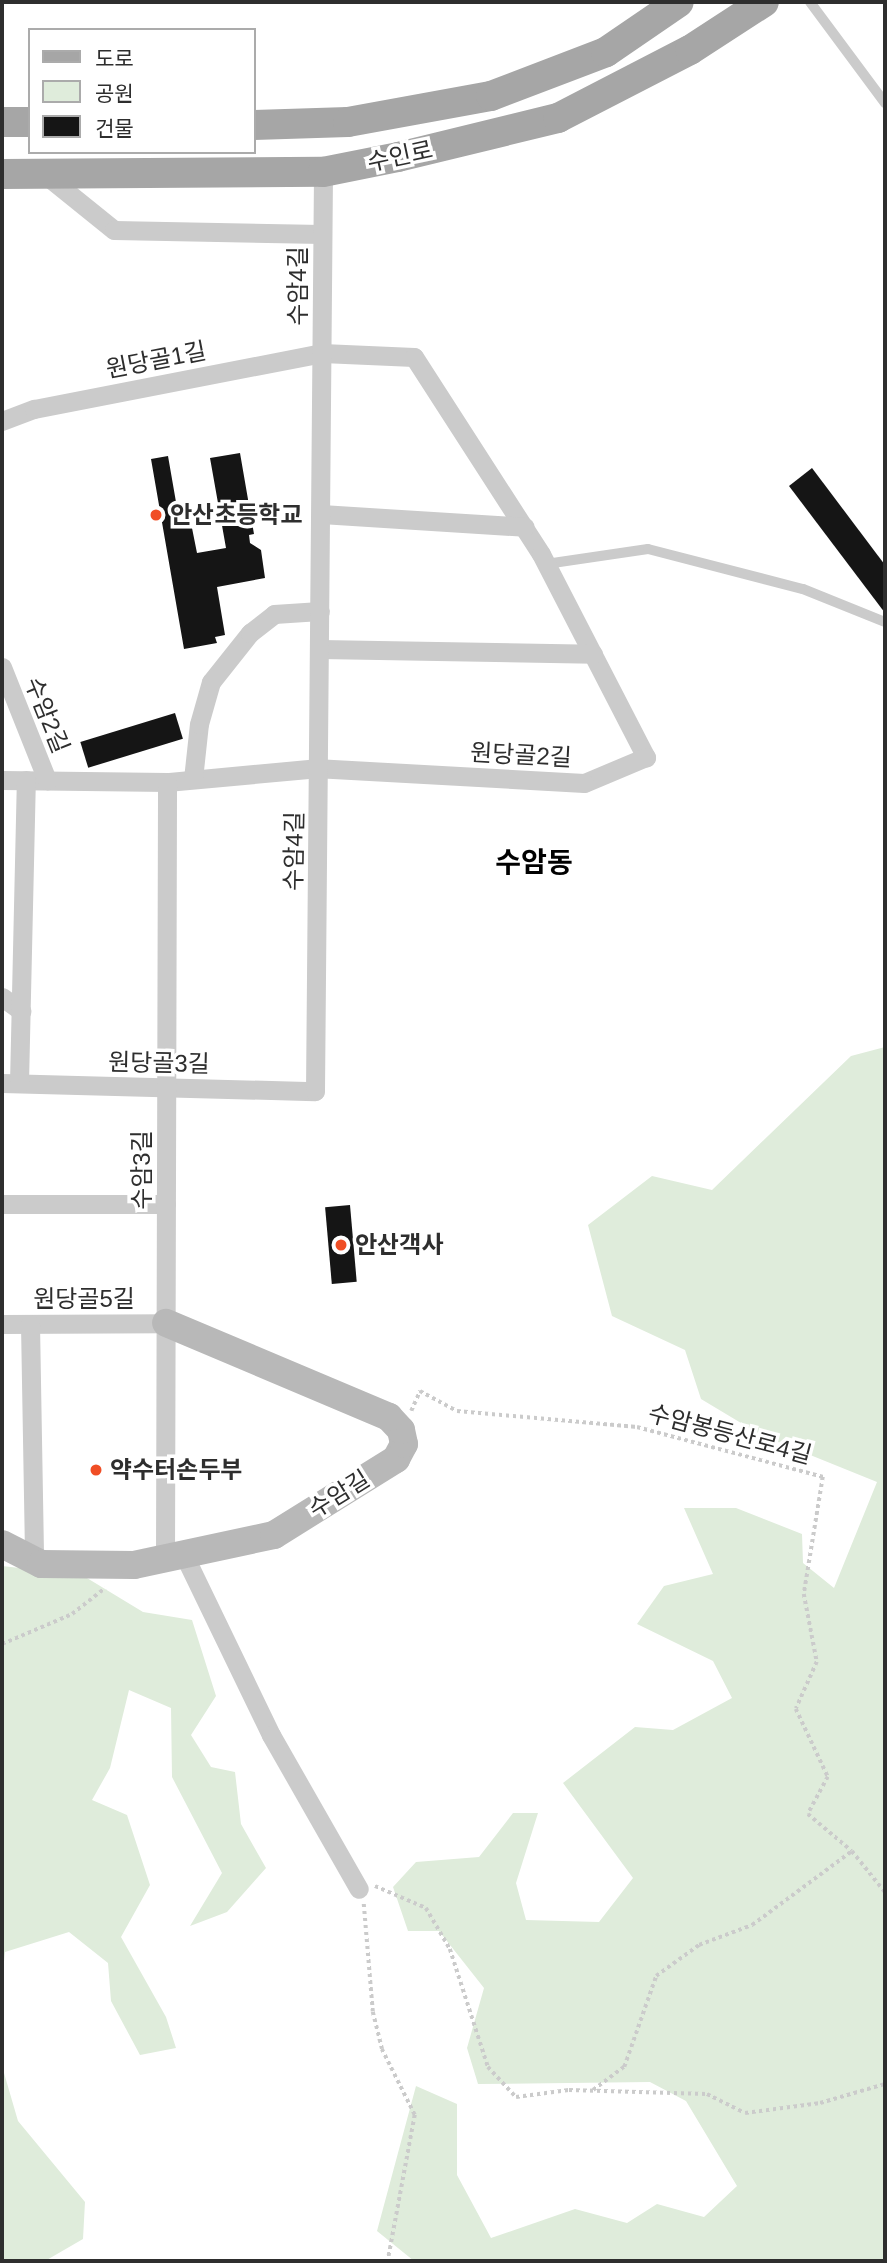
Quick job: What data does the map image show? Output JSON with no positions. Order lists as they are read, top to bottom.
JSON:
{
  "streets": {
    "main road": ["수인로"],
    "street": [
      "수암4길",
      "원당골1길",
      "수암2길",
      "원당골2길",
      "원당골3길",
      "수암3길",
      "원당골5길",
      "수암길"
    ],
    "path": ["수암봉등산로4길"]
  },
  "crossings": [
    ["수인로", "수암4길"],
    ["수암4길", "원당골1길"],
    ["수암4길", "원당골2길"],
    ["수암4길", "원당골3길"],
    ["원당골1길", "원당골2길"],
    ["수암2길", "원당골2길"],
    ["원당골2길", "수암3길"],
    ["원당골3길", "수암3길"],
    ["수암3길", "원당골5길"],
    ["수암3길", "수암길"],
    ["수암봉등산로4길", "수암길"]
  ],
  "districts": ["수암동"],
  "places": ["안산초등학교", "안산객사", "약수터손두부"],
  "legend": ["도로", "공원", "건물"]
}
